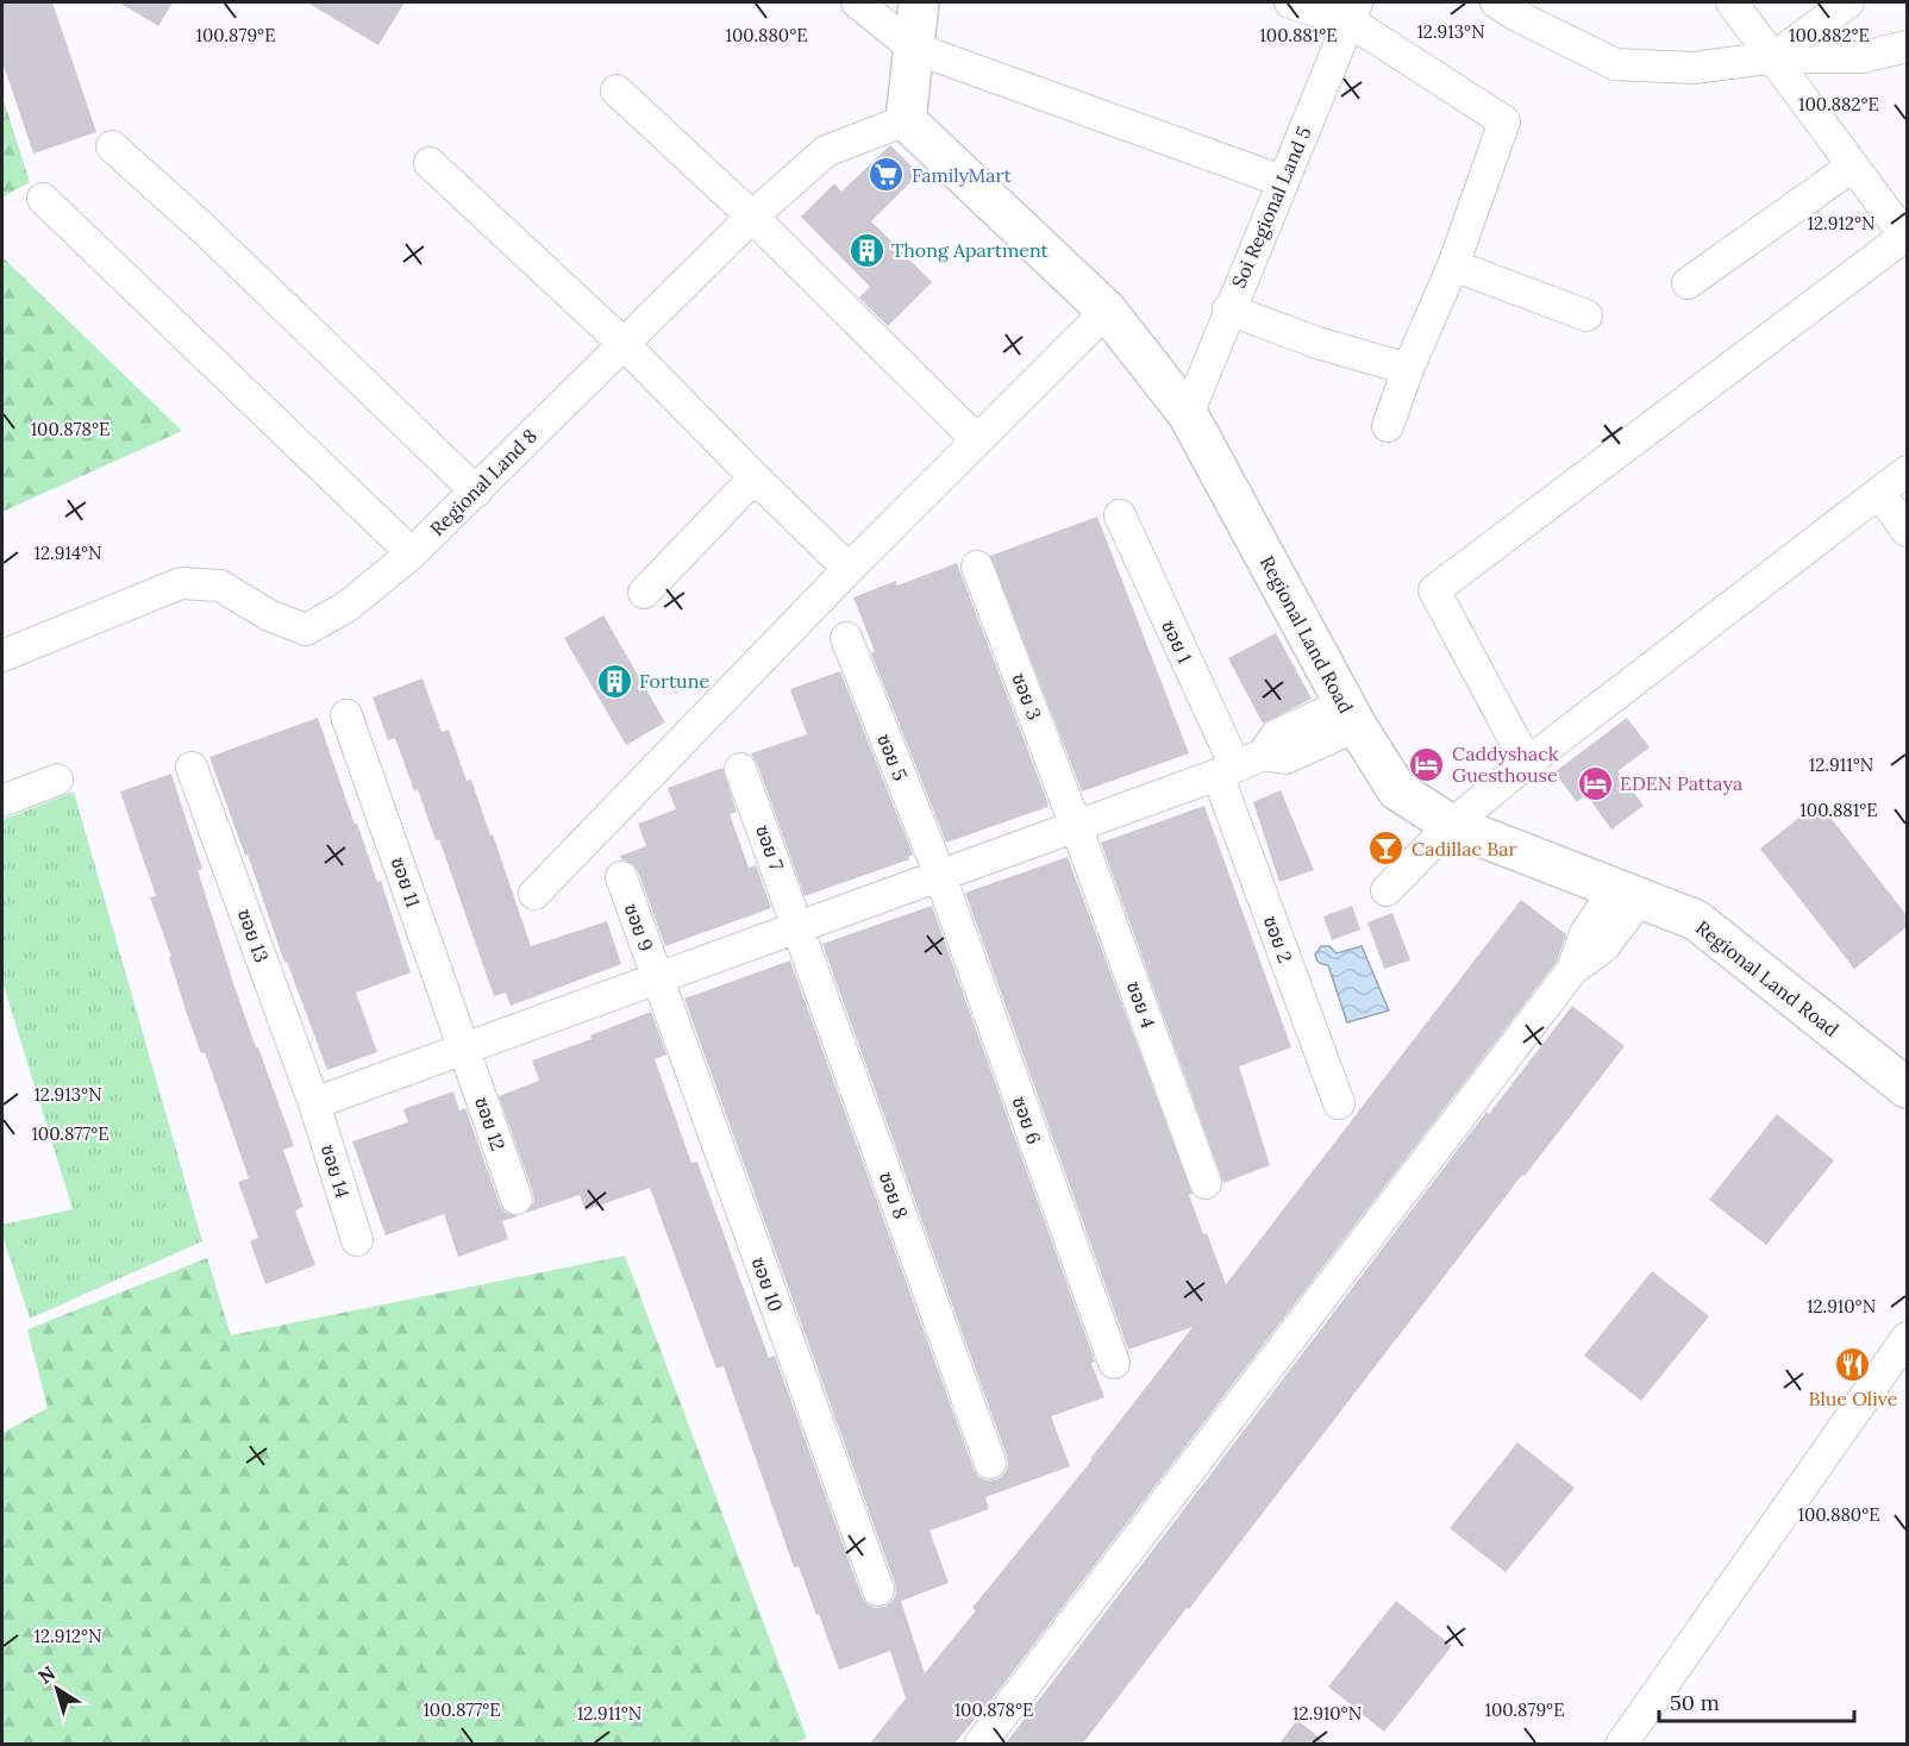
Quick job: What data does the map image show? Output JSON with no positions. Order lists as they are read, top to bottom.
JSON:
{
  "streets": {
    "street": [
      "Soi Regional Land 5",
      "Regional Land 8",
      "Regional Land Road",
      "ซอย 1",
      "ซอย 3",
      "ซอย 5",
      "ซอย 7",
      "ซอย 11",
      "ซอย 9",
      "ซอย 13",
      "ซอย 2",
      "ซอย 4",
      "ซอย 6",
      "ซอย 12",
      "ซอย 14",
      "ซอย 8",
      "ซอย 10"
    ]
  },
  "crossings": [
    ["Soi Regional Land 5", "Regional Land Road"],
    ["Regional Land 8", "Regional Land Road"],
    ["ซอย 1", "ซอย 2"],
    ["ซอย 3", "ซอย 4"],
    ["ซอย 5", "ซอย 6"],
    ["ซอย 7", "ซอย 8"],
    ["ซอย 11", "ซอย 12"],
    ["ซอย 9", "ซอย 10"],
    ["ซอย 13", "ซอย 14"]
  ],
  "places": {
    "supermarket": ["FamilyMart"],
    "building": ["Thong Apartment", "Fortune"],
    "hotel": ["Caddyshack Guesthouse", "EDEN Pattaya"],
    "bar": ["Cadillac Bar"],
    "restaurant": ["Blue Olive"]
  },
  "scale_bar": "50 m",
  "north": "top left",
  "coordinates": [
    "12.913°N",
    "100.879°E",
    "100.880°E",
    "100.881°E",
    "100.882°E",
    "12.912°N",
    "100.878°E",
    "12.914°N",
    "12.911°N",
    "100.877°E",
    "12.910°N"
  ]
}
